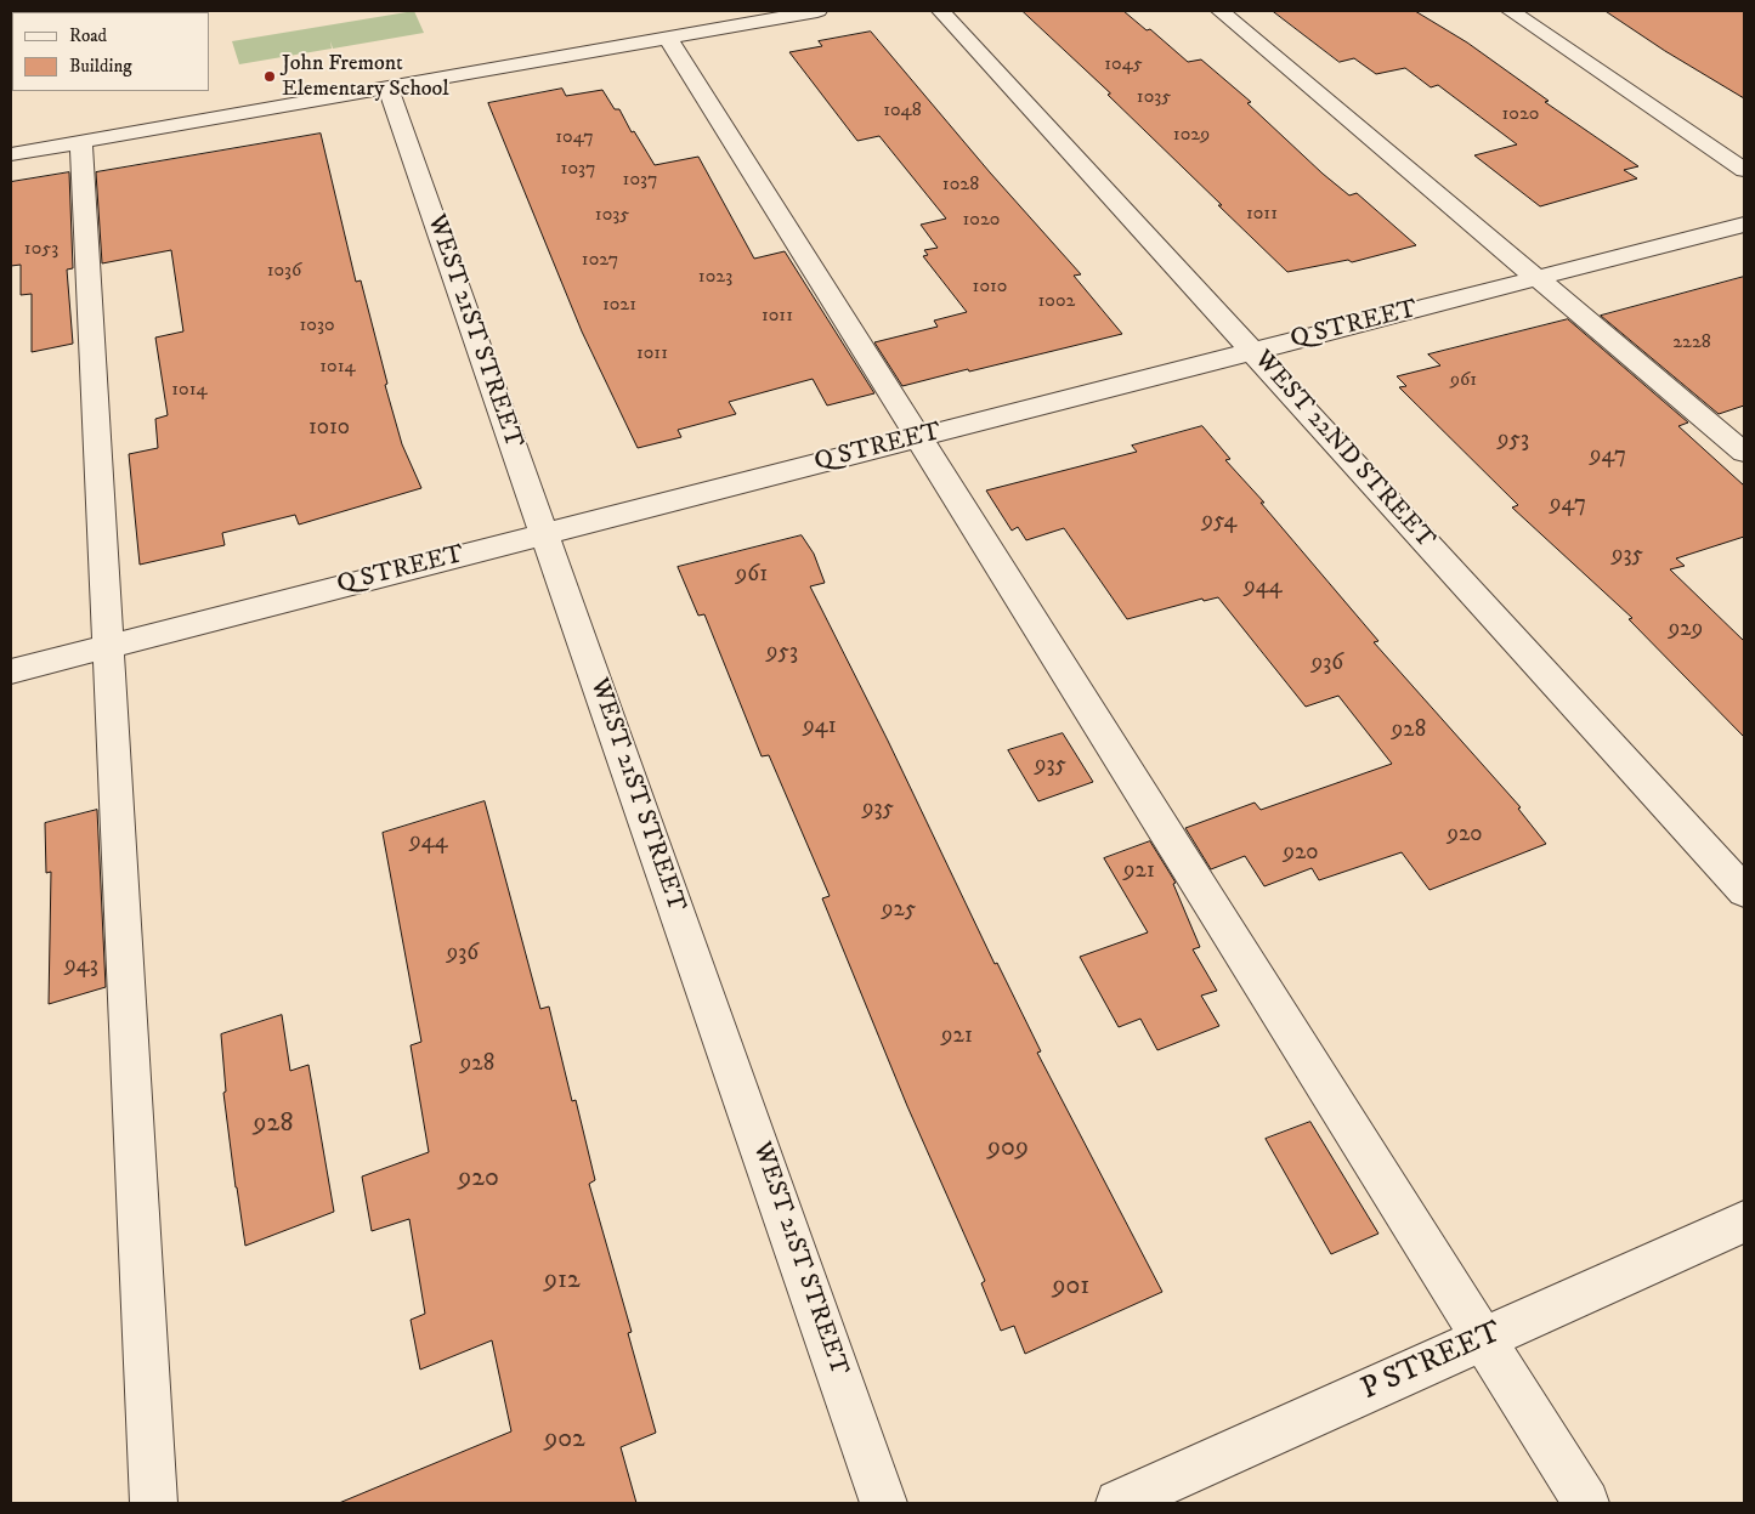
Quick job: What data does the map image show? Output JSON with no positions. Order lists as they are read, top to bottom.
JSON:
{
  "streets": {
    "street": [
      "Q STREET",
      "WEST 21ST STREET",
      "WEST 22ND STREET",
      "P STREET"
    ]
  },
  "crossings": [
    ["Q STREET", "WEST 21ST STREET"],
    ["Q STREET", "WEST 22ND STREET"]
  ],
  "places": ["John Fremont Elementary School"],
  "house_numbers": [
    "1045",
    "1035",
    "1048",
    "1020",
    "1029",
    "1047",
    "1037",
    "1037",
    "1028",
    "1011",
    "1035",
    "1020",
    "1053",
    "1027",
    "1036",
    "1023",
    "1010",
    "1002",
    "1021",
    "1011",
    "1030",
    "2228",
    "1011",
    "1014",
    "961",
    "1014",
    "1010",
    "953",
    "947",
    "947",
    "954",
    "935",
    "961",
    "944",
    "929",
    "953",
    "936",
    "941",
    "928",
    "935",
    "935",
    "920",
    "944",
    "920",
    "921",
    "925",
    "936",
    "943",
    "921",
    "928",
    "928",
    "909",
    "920",
    "912",
    "901",
    "902"
  ],
  "legend": ["Road", "Building"]
}
